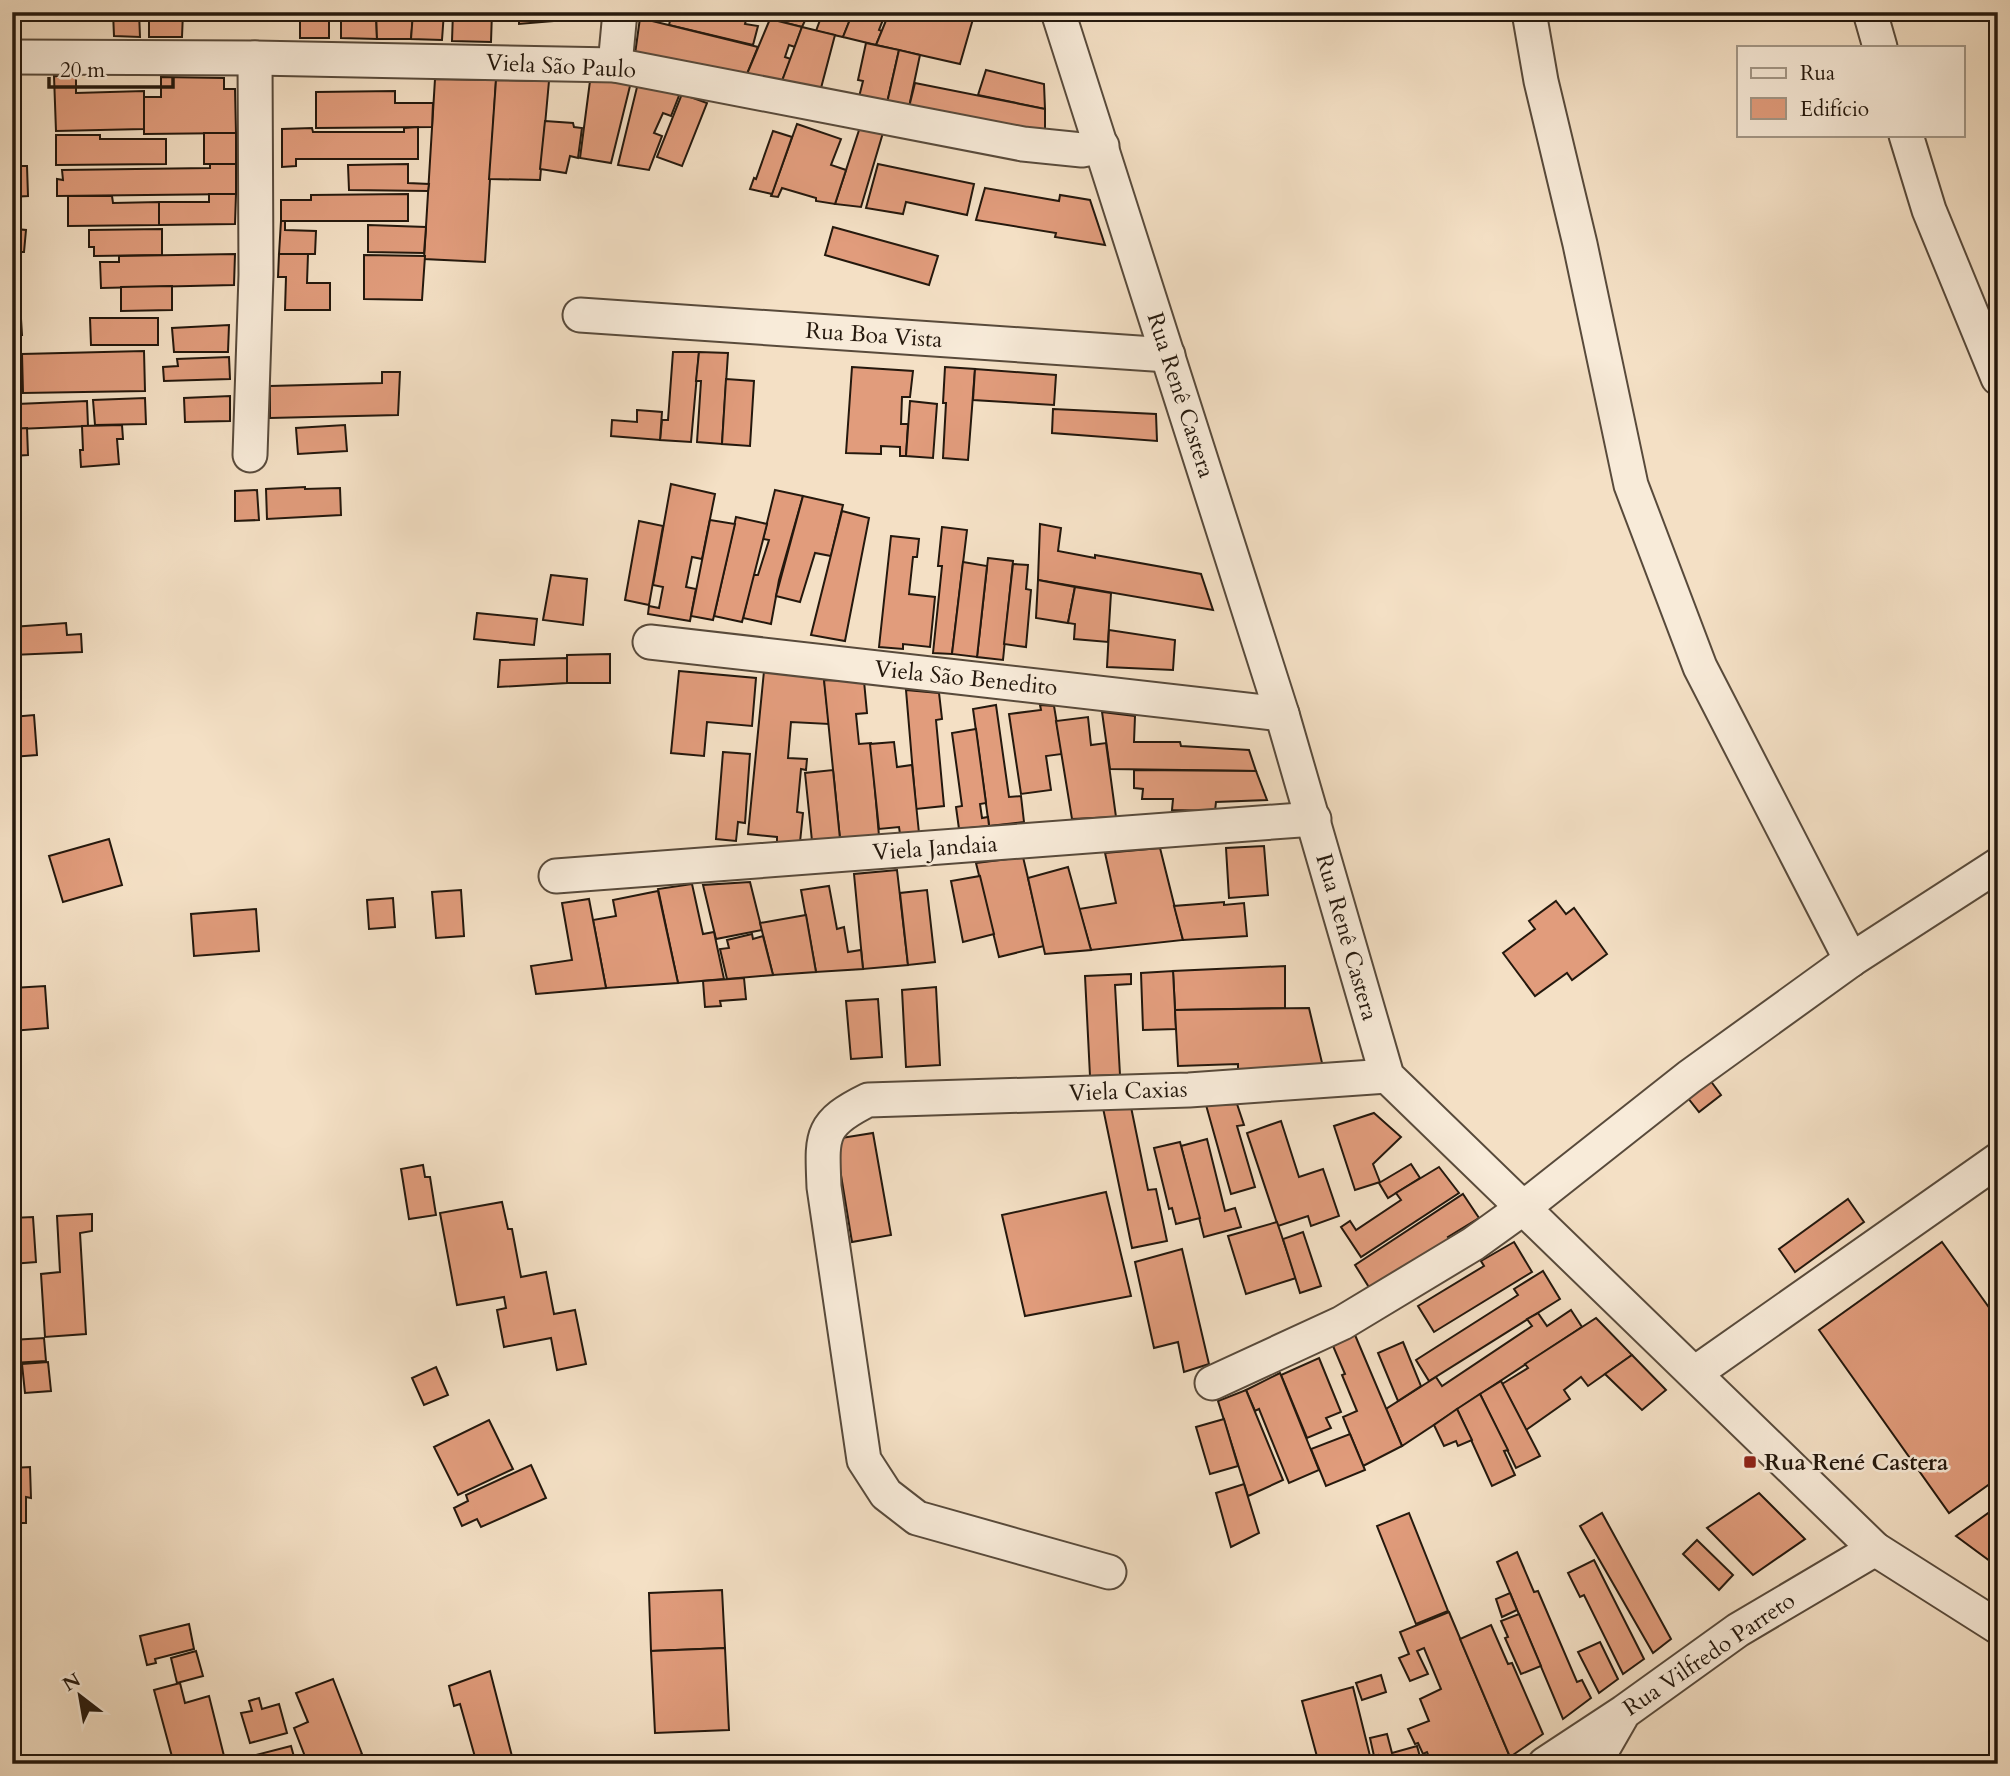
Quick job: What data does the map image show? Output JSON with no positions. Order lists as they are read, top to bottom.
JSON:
{
  "streets": {
    "street": [
      "Viela São Paulo",
      "Rua Boa Vista",
      "Rua Renê Castera",
      "Viela São Benedito",
      "Viela Jandaia",
      "Viela Caxias",
      "Rua Vilfredo Parreto"
    ]
  },
  "crossings": [
    ["Viela São Paulo", "Rua Renê Castera"],
    ["Rua Boa Vista", "Rua Renê Castera"],
    ["Rua Renê Castera", "Viela São Benedito"],
    ["Rua Renê Castera", "Viela Jandaia"],
    ["Rua Renê Castera", "Viela Caxias"],
    ["Rua Renê Castera", "Rua Vilfredo Parreto"]
  ],
  "places": {
    "transit": ["Rua René Castera"]
  },
  "legend": ["Rua", "Edifício"],
  "scale_bar": "20 m",
  "north": "top left"
}
